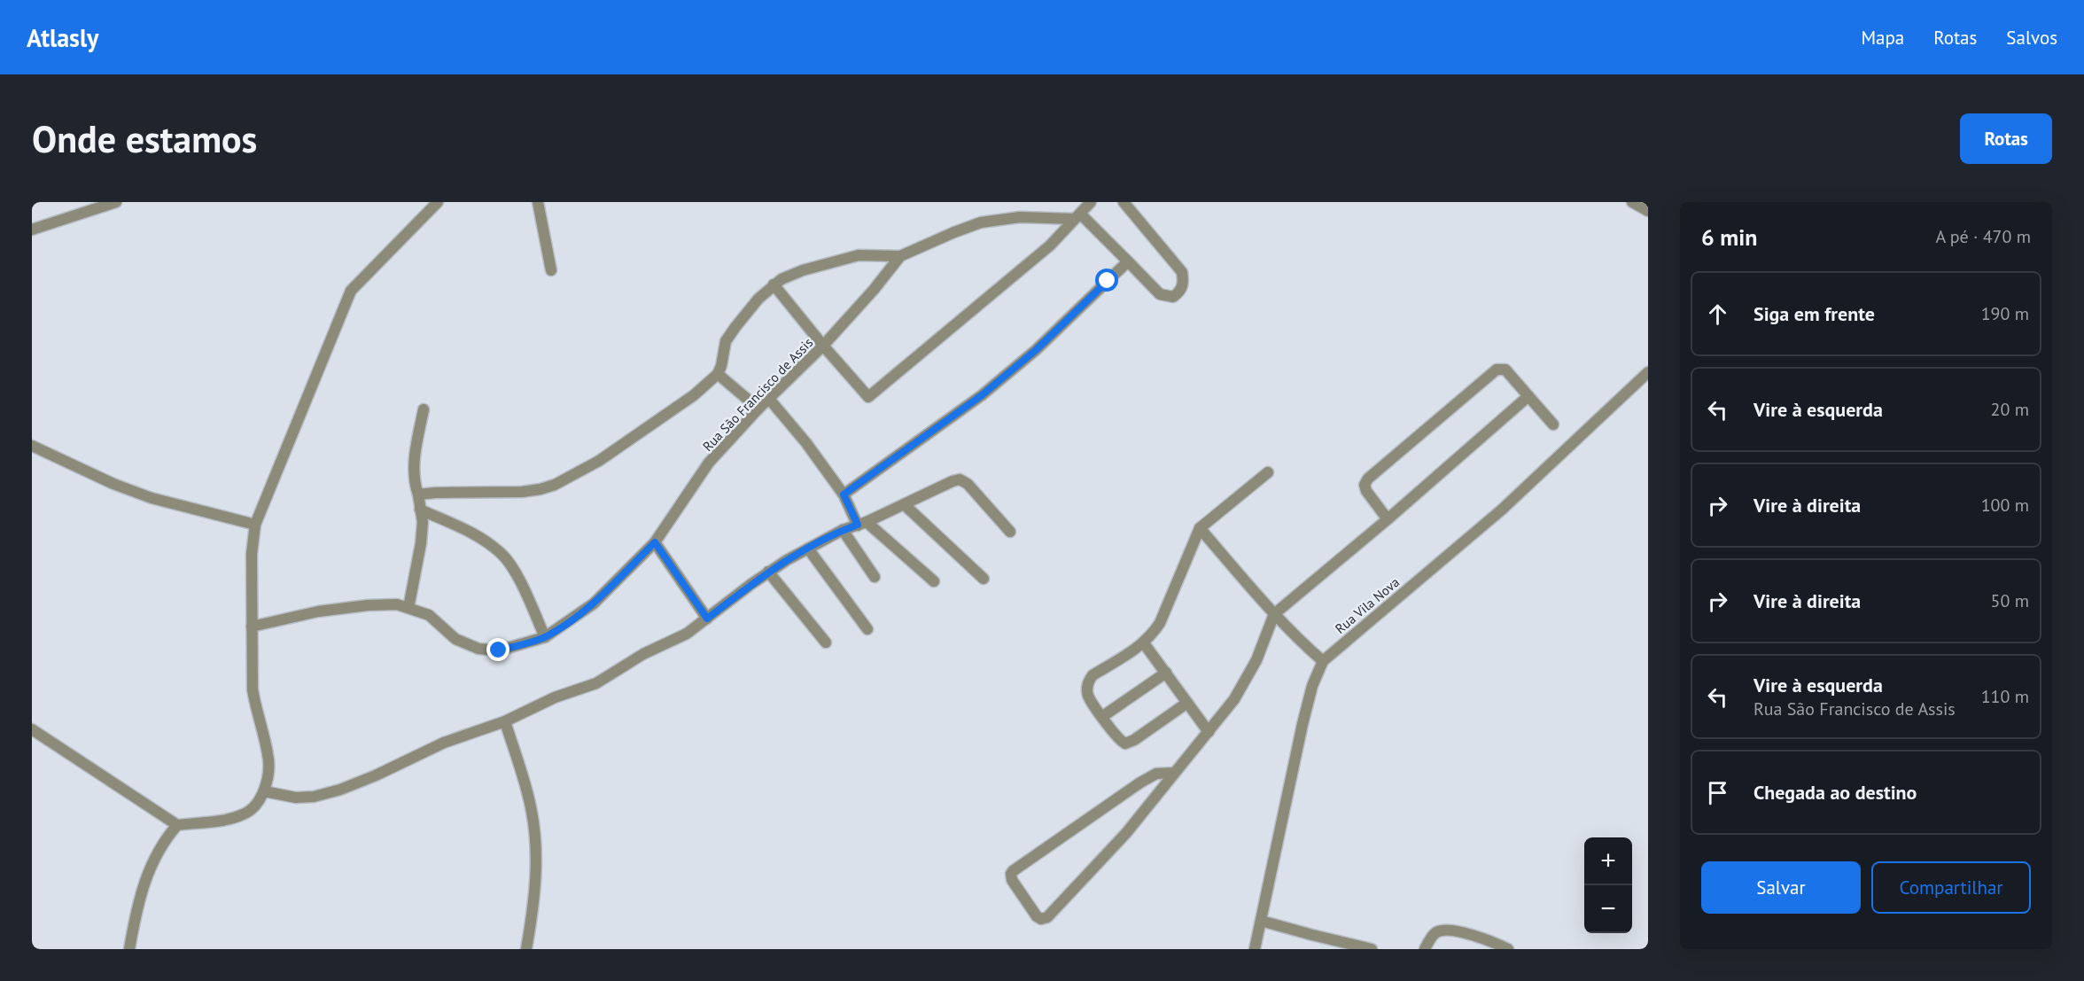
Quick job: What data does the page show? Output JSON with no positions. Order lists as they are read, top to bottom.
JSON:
{
  "streets": {
    "street": ["Rua São Francisco de Assis", "Rua Vila Nova"]
  },
  "page": {
    "header": "Atlasly",
    "nav": ["Mapa", "Rotas", "Salvos"],
    "buttons": [
      "Rotas",
      ["Salvar", "Compartilhar"]
    ],
    "title": "Onde estamos",
    "heading": ["6 min", "A pé · 470 m"],
    "list": [
      ["Siga em frente", "190 m"],
      ["Vire à esquerda", "20 m"],
      ["Vire à direita", "100 m"],
      ["Vire à direita", "50 m"],
      ["Vire à esquerda", "Rua São Francisco de Assis", "110 m"],
      "Chegada ao destino"
    ],
    "map_buttons": ["+", "−"]
  }
}
